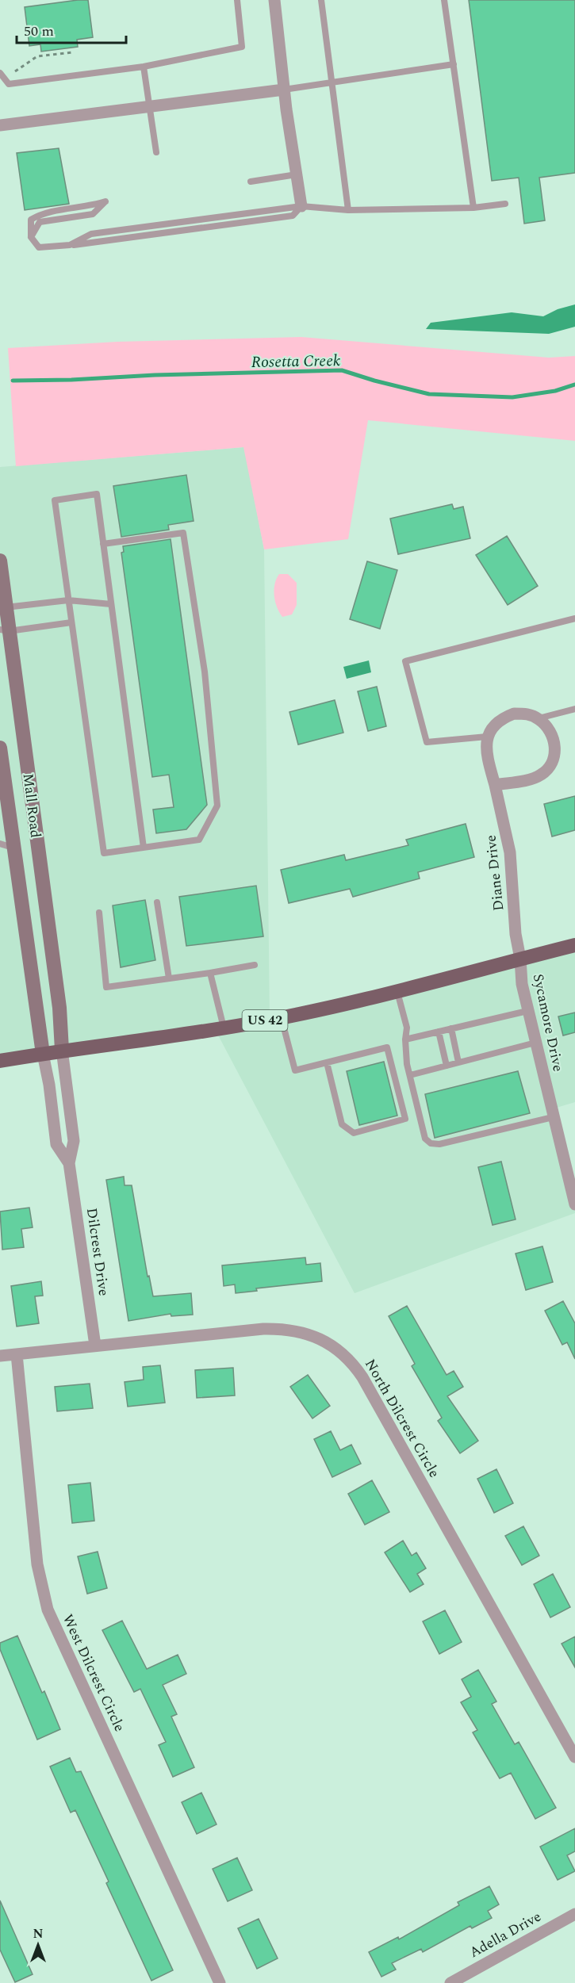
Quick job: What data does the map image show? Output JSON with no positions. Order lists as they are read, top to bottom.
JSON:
{
  "streets": {
    "main road": ["Mall Road", "US 42"],
    "street": [
      "Diane Drive",
      "Sycamore Drive",
      "Dilcrest Drive",
      "North Dilcrest Circle",
      "West Dilcrest Circle",
      "Adella Drive"
    ]
  },
  "crossings": [
    ["Mall Road", "US 42"],
    ["Mall Road", "Dilcrest Drive"],
    ["Diane Drive", "US 42"],
    ["Diane Drive", "Sycamore Drive"],
    ["US 42", "Sycamore Drive"],
    ["US 42", "Dilcrest Drive"],
    ["Dilcrest Drive", "North Dilcrest Circle"],
    ["North Dilcrest Circle", "West Dilcrest Circle"]
  ],
  "water": ["Rosetta Creek"],
  "scale_bar": "50 m",
  "north": "top"
}
